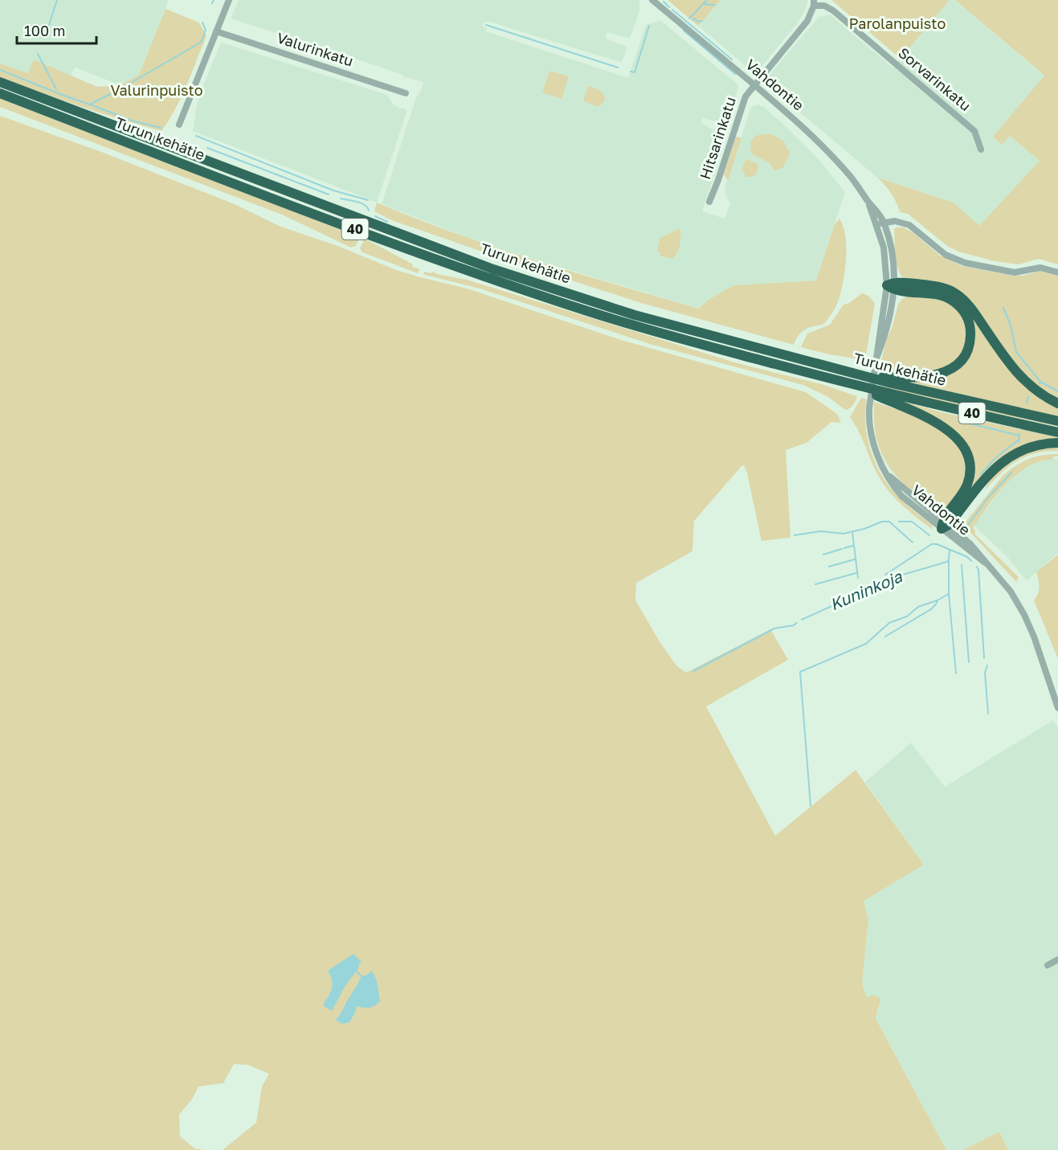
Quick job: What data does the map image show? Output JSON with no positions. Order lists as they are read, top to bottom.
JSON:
{
  "streets": {
    "highway": ["Turun kehätie", "40"],
    "street": [
      "Valurinkatu",
      "Sorvarinkatu",
      "Vahdontie",
      "Hitsarinkatu"
    ]
  },
  "crossings": [
    ["Sorvarinkatu", "Hitsarinkatu"],
    ["Vahdontie", "Hitsarinkatu"]
  ],
  "water": ["Kuninkoja"],
  "parks": ["Parolanpuisto", "Valurinpuisto"],
  "scale_bar": "100 m"
}
